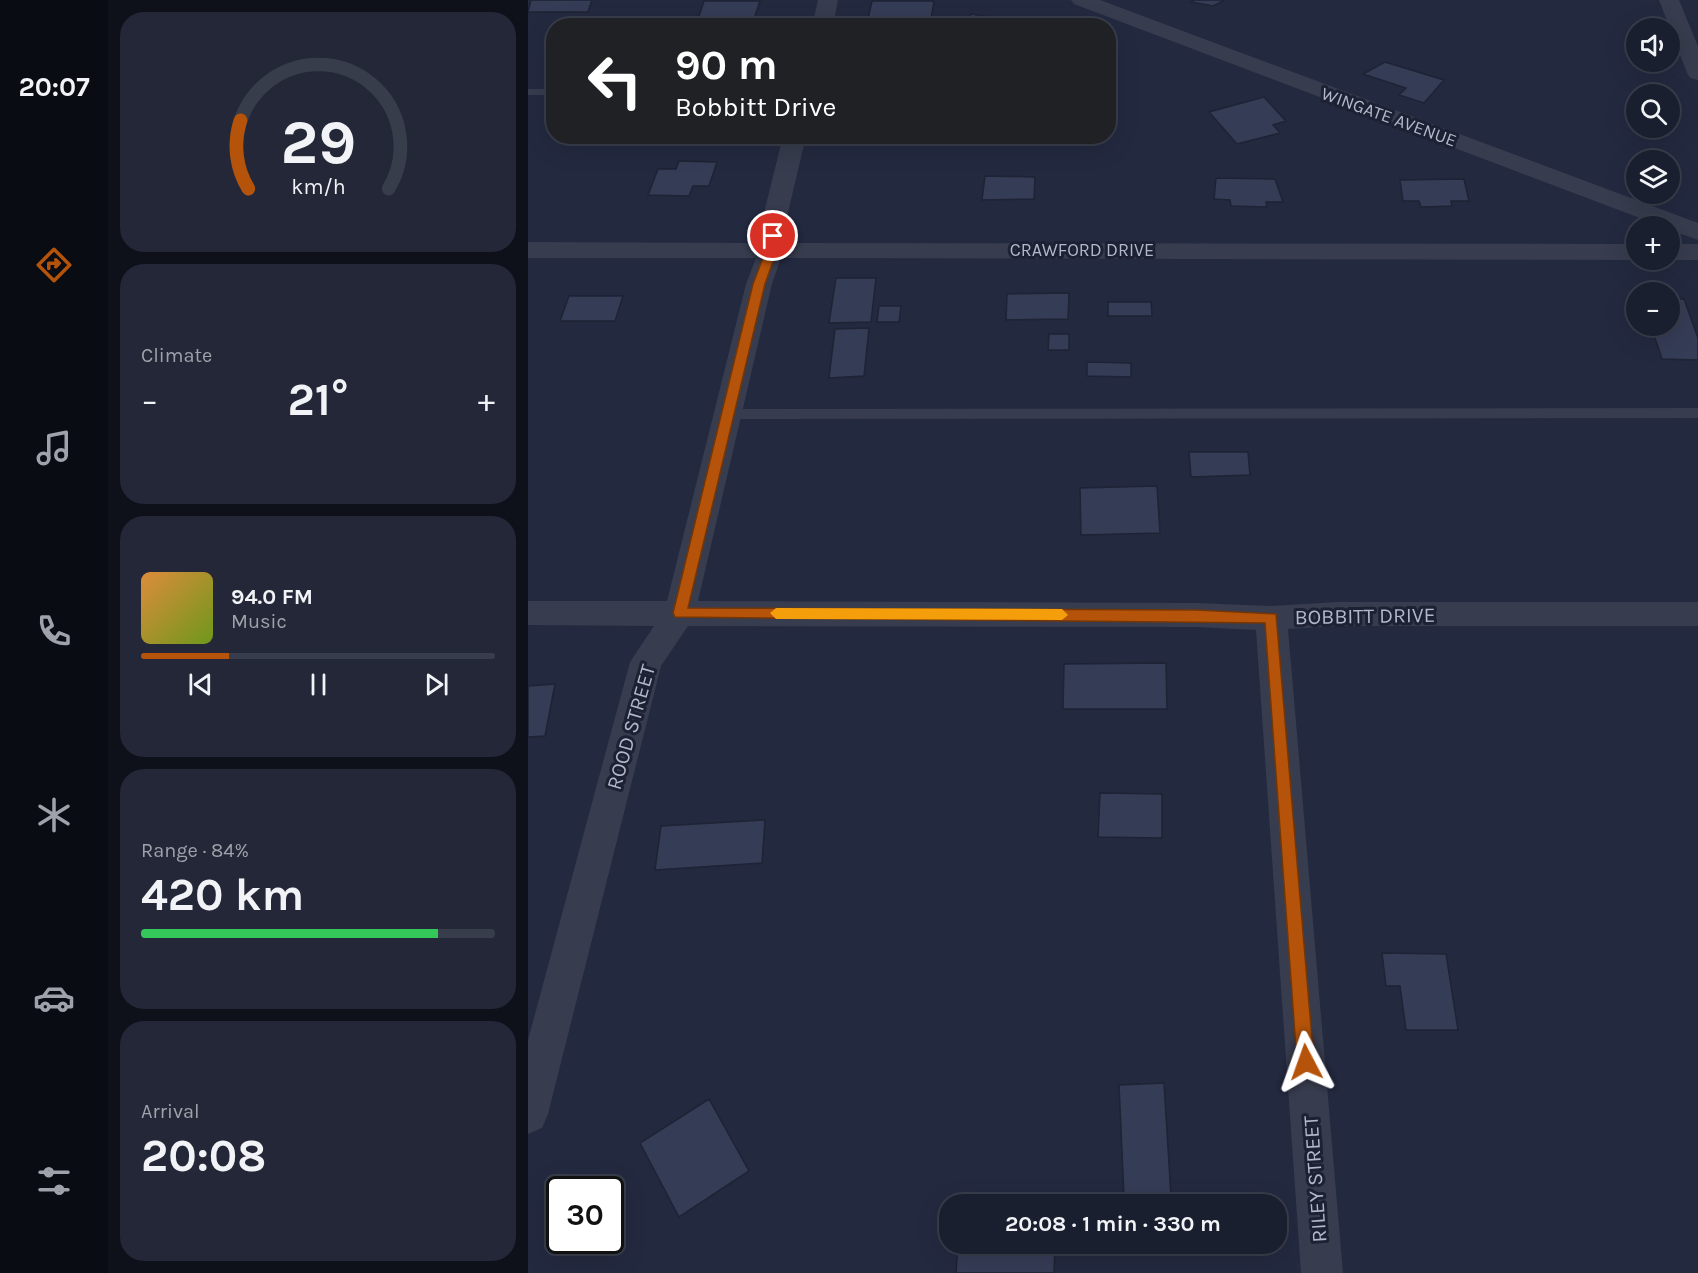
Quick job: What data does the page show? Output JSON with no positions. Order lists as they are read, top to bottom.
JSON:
{
  "streets": {
    "street": [
      "WINGATE AVENUE",
      "CRAWFORD DRIVE",
      "BOBBITT DRIVE",
      "ROOD STREET",
      "RILEY STREET"
    ]
  },
  "crossings": [
    ["CRAWFORD DRIVE", "ROOD STREET"],
    ["BOBBITT DRIVE", "ROOD STREET"],
    ["BOBBITT DRIVE", "RILEY STREET"]
  ],
  "page": {
    "tabs": "20:07",
    "map_buttons": ["+", "−"],
    "turn": ["90 m", "Bobbitt Drive"],
    "tile": [
      "Climate",
      ["Range · 84%", "420 km"],
      ["Arrival", "20:08"]
    ],
    "heat": ["−", "21°", "+"],
    "song": ["94.0 FM", "Music"],
    "limit": "30",
    "trip": "20:08 · 1 min · 330 m",
    "gauge": ["29", "km/h"]
  }
}
